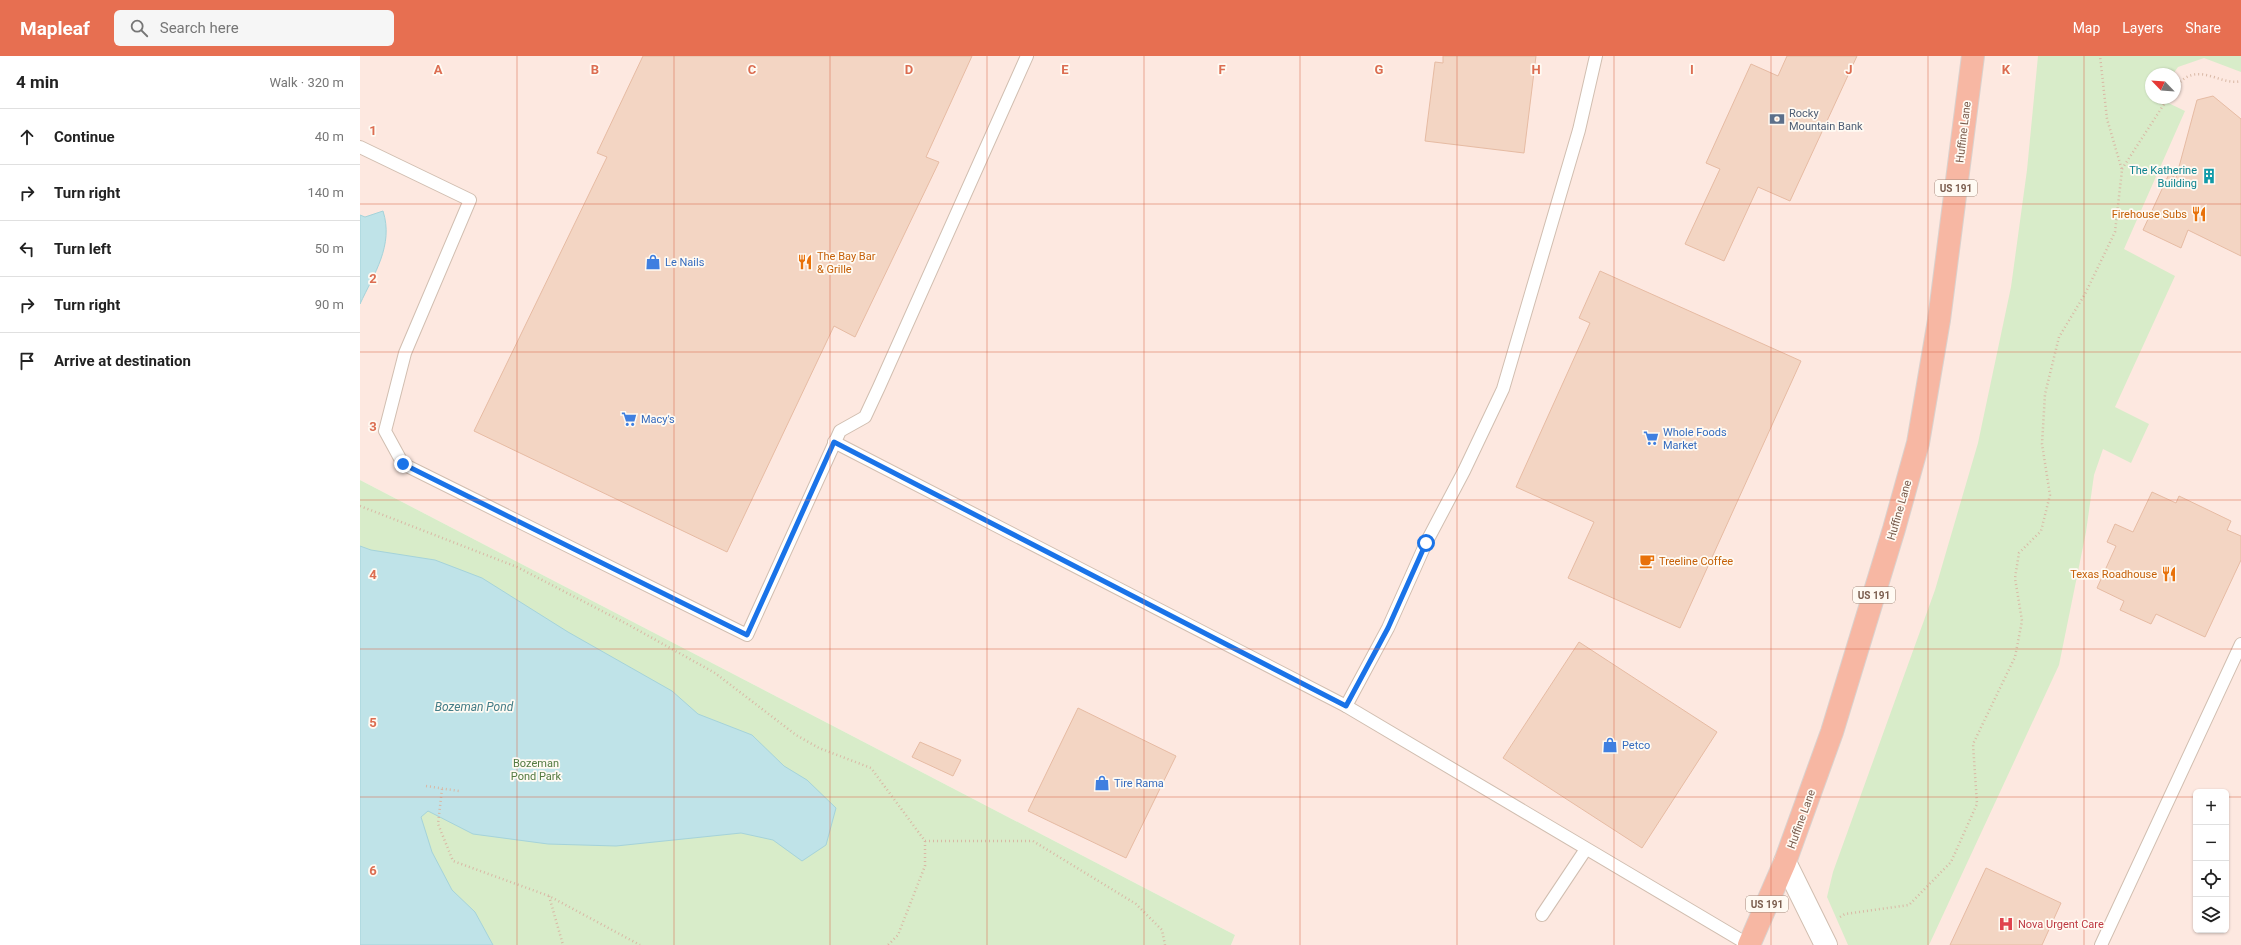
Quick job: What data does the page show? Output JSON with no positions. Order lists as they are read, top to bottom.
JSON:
{
  "streets": {
    "highway": ["Huffine Lane", "US 191"]
  },
  "water": ["Bozeman Pond"],
  "parks": ["Bozeman Pond Park"],
  "places": {
    "bank": ["Rocky Mountain Bank"],
    "building": ["The Katherine Building"],
    "restaurant": ["Firehouse Subs", "The Bay Bar & Grille", "Texas Roadhouse"],
    "shop": ["Le Nails", "Petco", "Tire Rama"],
    "supermarket": ["Macy's", "Whole Foods Market"],
    "cafe": ["Treeline Coffee"],
    "hospital": ["Nova Urgent Care"]
  },
  "north": "top left",
  "page": {
    "header": "Mapleaf",
    "search": "Search here",
    "nav": ["Map", "Layers", "Share"],
    "heading": ["4 min", "Walk · 320 m"],
    "list": [
      ["Continue", "40 m"],
      ["Turn right", "140 m"],
      ["Turn left", "50 m"],
      ["Turn right", "90 m"],
      "Arrive at destination"
    ],
    "map_buttons": ["+", "−"]
  },
  "grid": {
    "columns": [
      "A",
      "B",
      "C",
      "D",
      "E",
      "F",
      "G",
      "H",
      "I",
      "J",
      "K"
    ],
    "rows": [
      "1",
      "2",
      "3",
      "4",
      "5",
      "6"
    ]
  }
}
